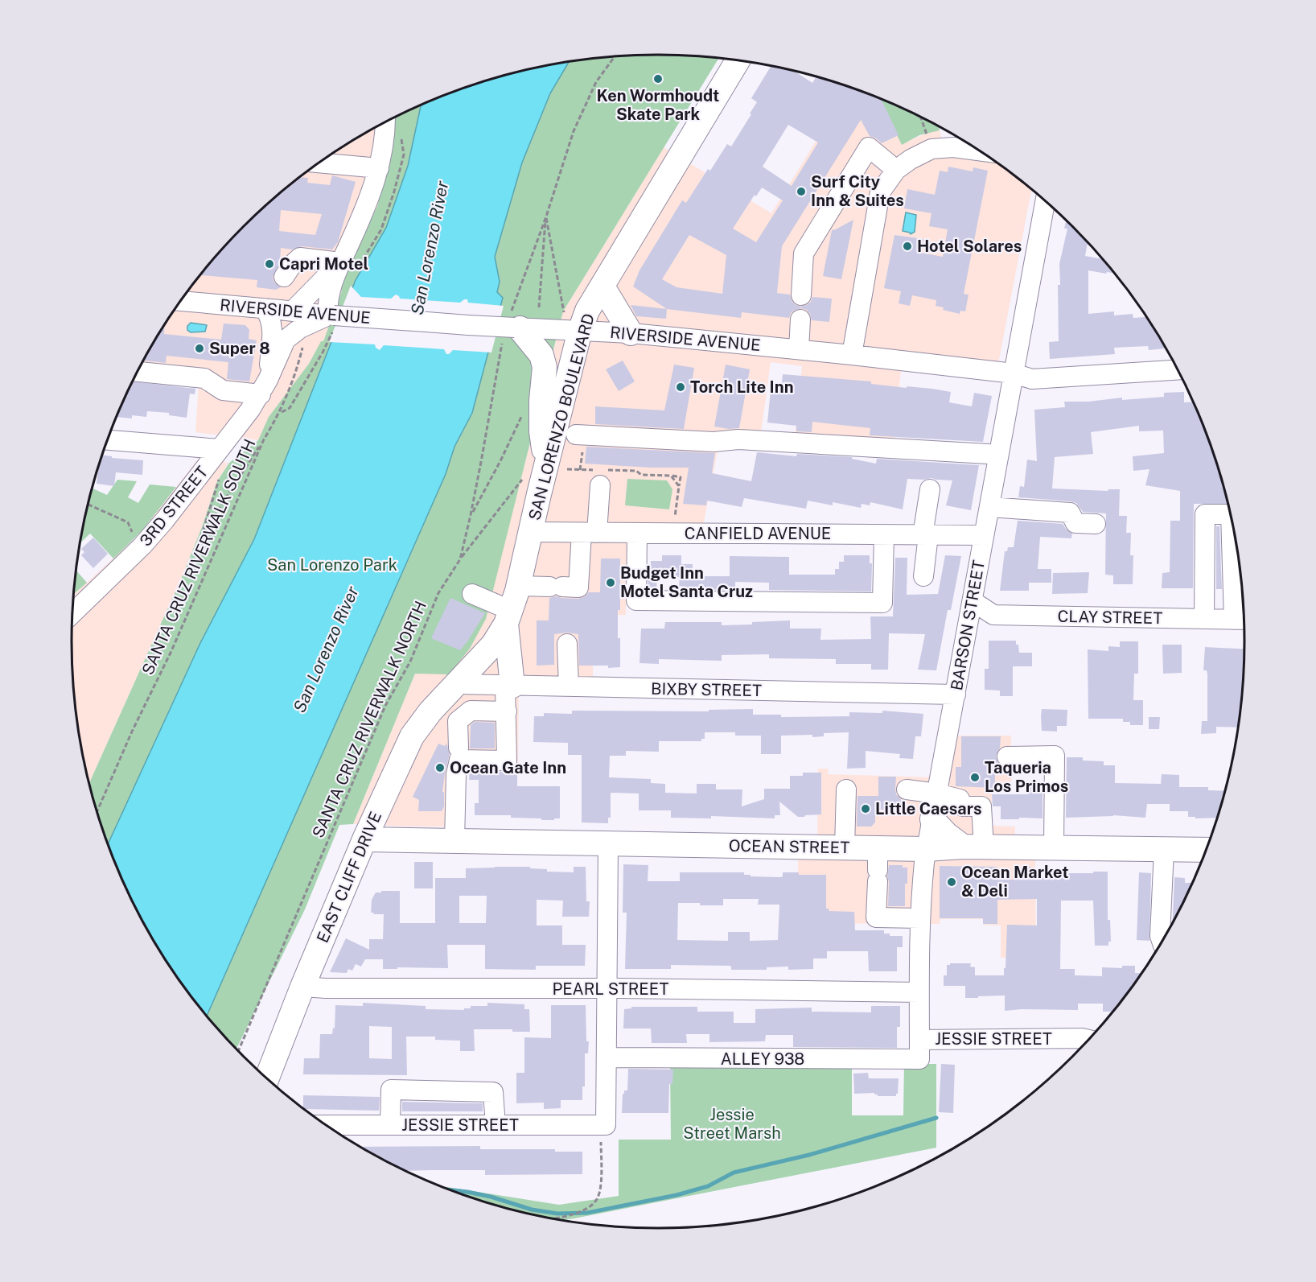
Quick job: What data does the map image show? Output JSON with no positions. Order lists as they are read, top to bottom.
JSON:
{
  "streets": {
    "main road": ["SAN LORENZO BOULEVARD", "OCEAN STREET", "EAST CLIFF DRIVE"],
    "street": [
      "RIVERSIDE AVENUE",
      "3RD STREET",
      "CANFIELD AVENUE",
      "CLAY STREET",
      "BARSON STREET",
      "BIXBY STREET",
      "PEARL STREET",
      "JESSIE STREET",
      "ALLEY 938"
    ],
    "path": ["SANTA CRUZ RIVERWALK SOUTH", "SANTA CRUZ RIVERWALK NORTH"]
  },
  "crossings": [
    ["RIVERSIDE AVENUE", "SAN LORENZO BOULEVARD"],
    ["RIVERSIDE AVENUE", "3RD STREET"],
    ["RIVERSIDE AVENUE", "SANTA CRUZ RIVERWALK SOUTH"],
    ["RIVERSIDE AVENUE", "BARSON STREET"],
    ["SAN LORENZO BOULEVARD", "CANFIELD AVENUE"],
    ["SAN LORENZO BOULEVARD", "BIXBY STREET"],
    ["SAN LORENZO BOULEVARD", "EAST CLIFF DRIVE"],
    ["3RD STREET", "SANTA CRUZ RIVERWALK SOUTH"],
    ["CANFIELD AVENUE", "BARSON STREET"],
    ["CLAY STREET", "BARSON STREET"],
    ["BARSON STREET", "BIXBY STREET"],
    ["BARSON STREET", "OCEAN STREET"],
    ["BARSON STREET", "PEARL STREET"],
    ["BARSON STREET", "JESSIE STREET"],
    ["BARSON STREET", "ALLEY 938"],
    ["BIXBY STREET", "EAST CLIFF DRIVE"],
    ["OCEAN STREET", "EAST CLIFF DRIVE"],
    ["EAST CLIFF DRIVE", "PEARL STREET"]
  ],
  "water": ["San Lorenzo River"],
  "parks": ["San Lorenzo Park", "Jessie Street Marsh"],
  "places": [
    "Ken Wormhoudt Skate Park",
    "Surf City Inn & Suites",
    "Hotel Solares",
    "Capri Motel",
    "Super 8",
    "Torch Lite Inn",
    "Budget Inn Motel Santa Cruz",
    "Ocean Gate Inn",
    "Taqueria Los Primos",
    "Little Caesars",
    "Ocean Market & Deli"
  ]
}
